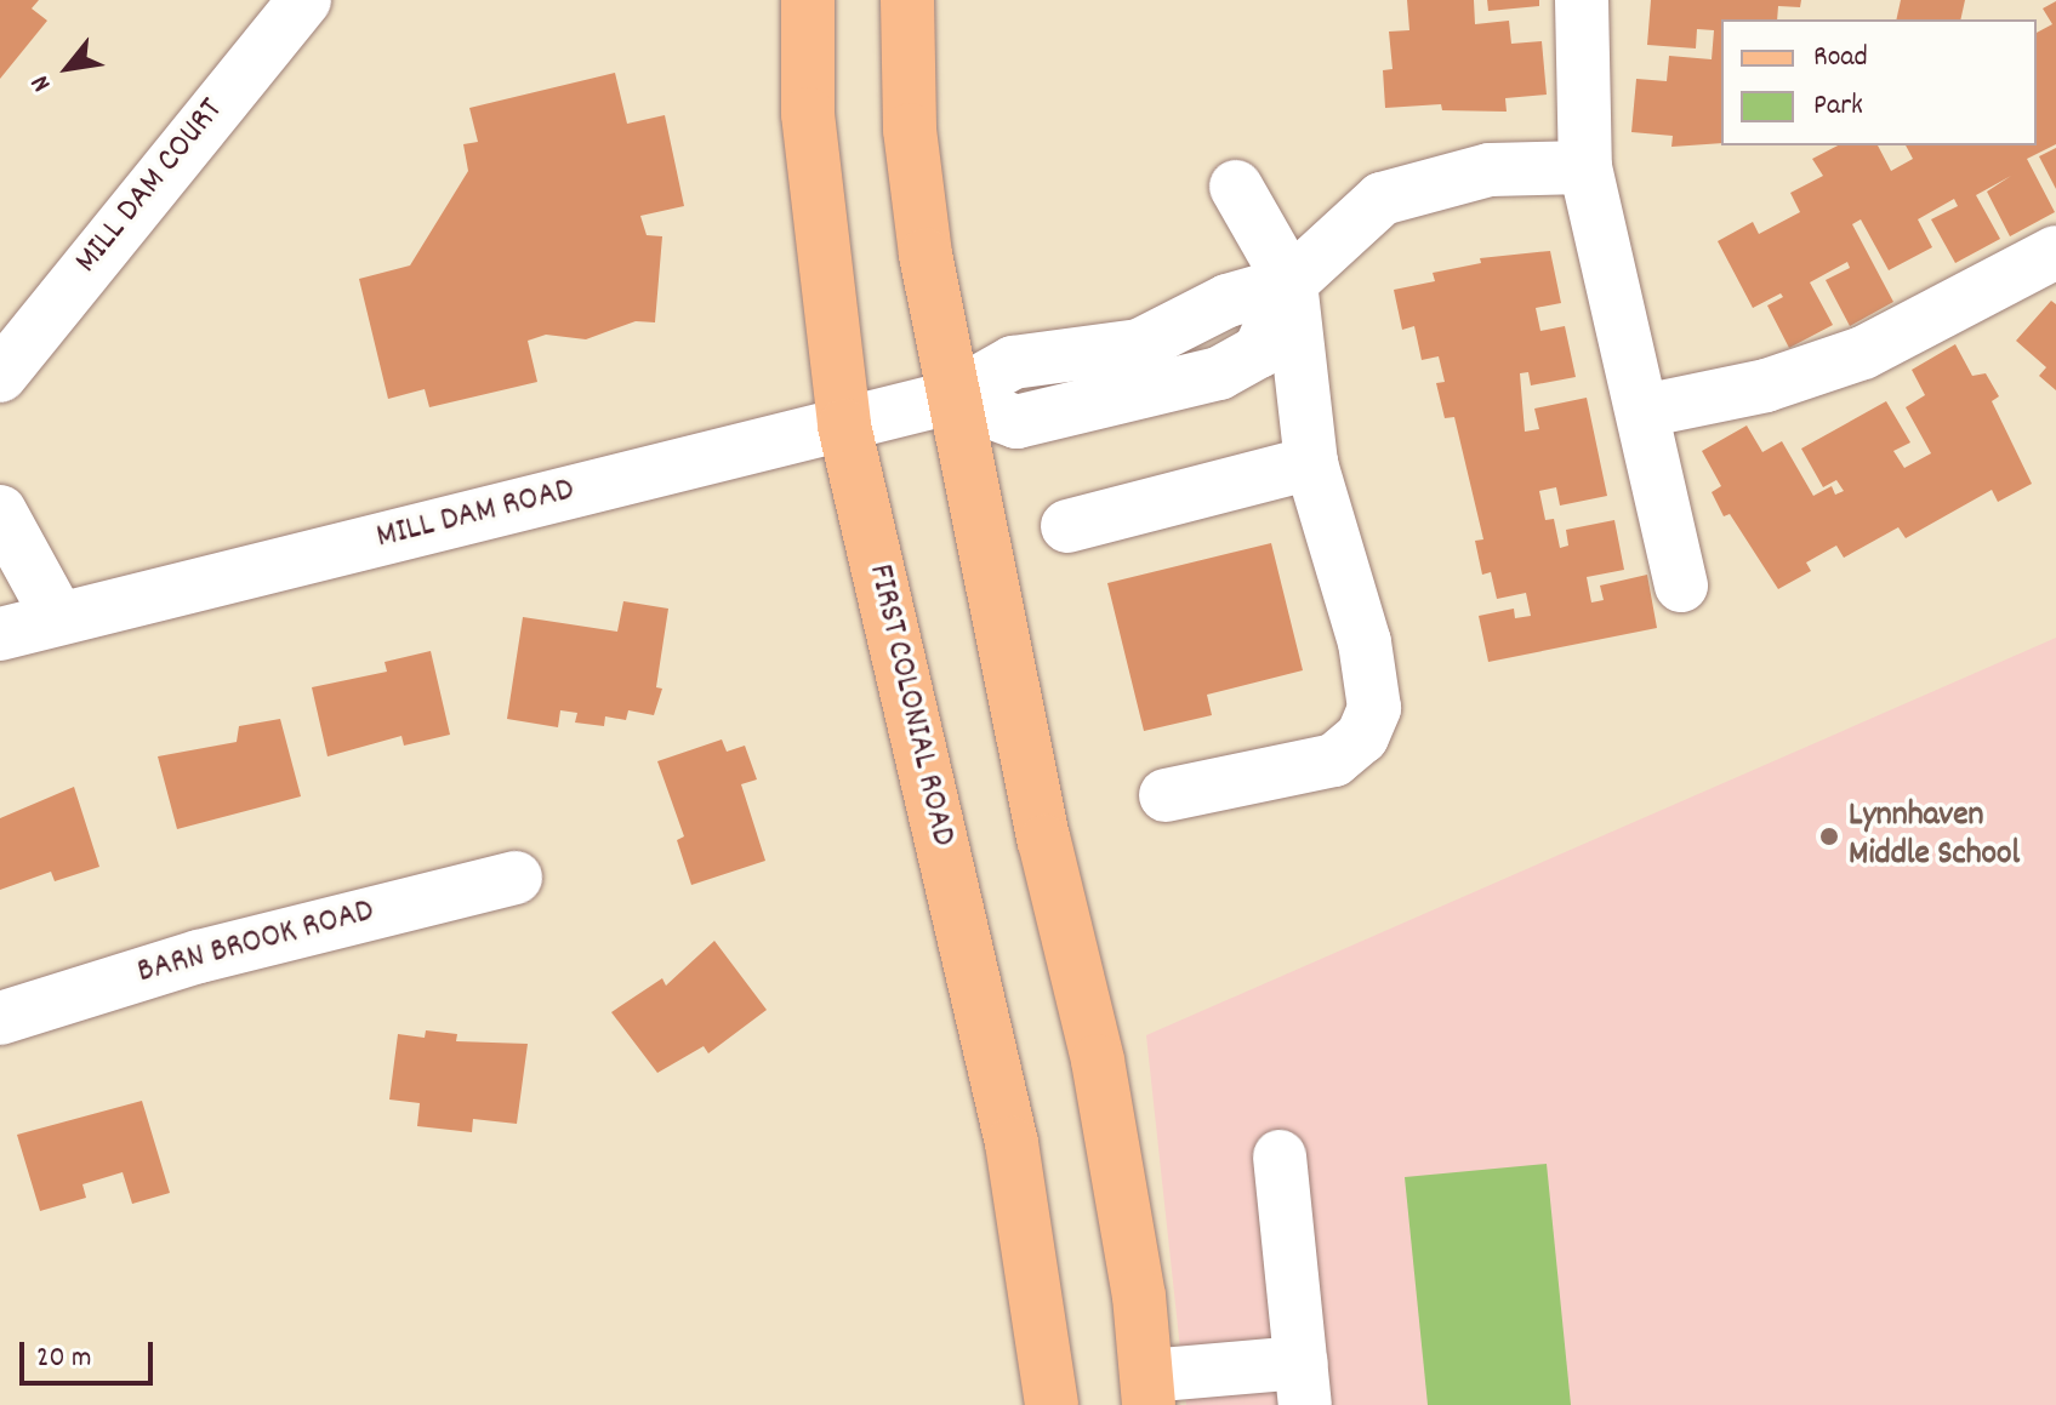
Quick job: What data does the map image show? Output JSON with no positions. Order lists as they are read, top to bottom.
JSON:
{
  "streets": {
    "main road": ["FIRST COLONIAL ROAD"],
    "street": ["MILL DAM COURT", "MILL DAM ROAD", "BARN BROOK ROAD"]
  },
  "crossings": [
    ["MILL DAM ROAD", "FIRST COLONIAL ROAD"]
  ],
  "places": ["Lynnhaven Middle School"],
  "legend": ["Road", "Park"],
  "scale_bar": "20 m",
  "north": "bottom left"
}
